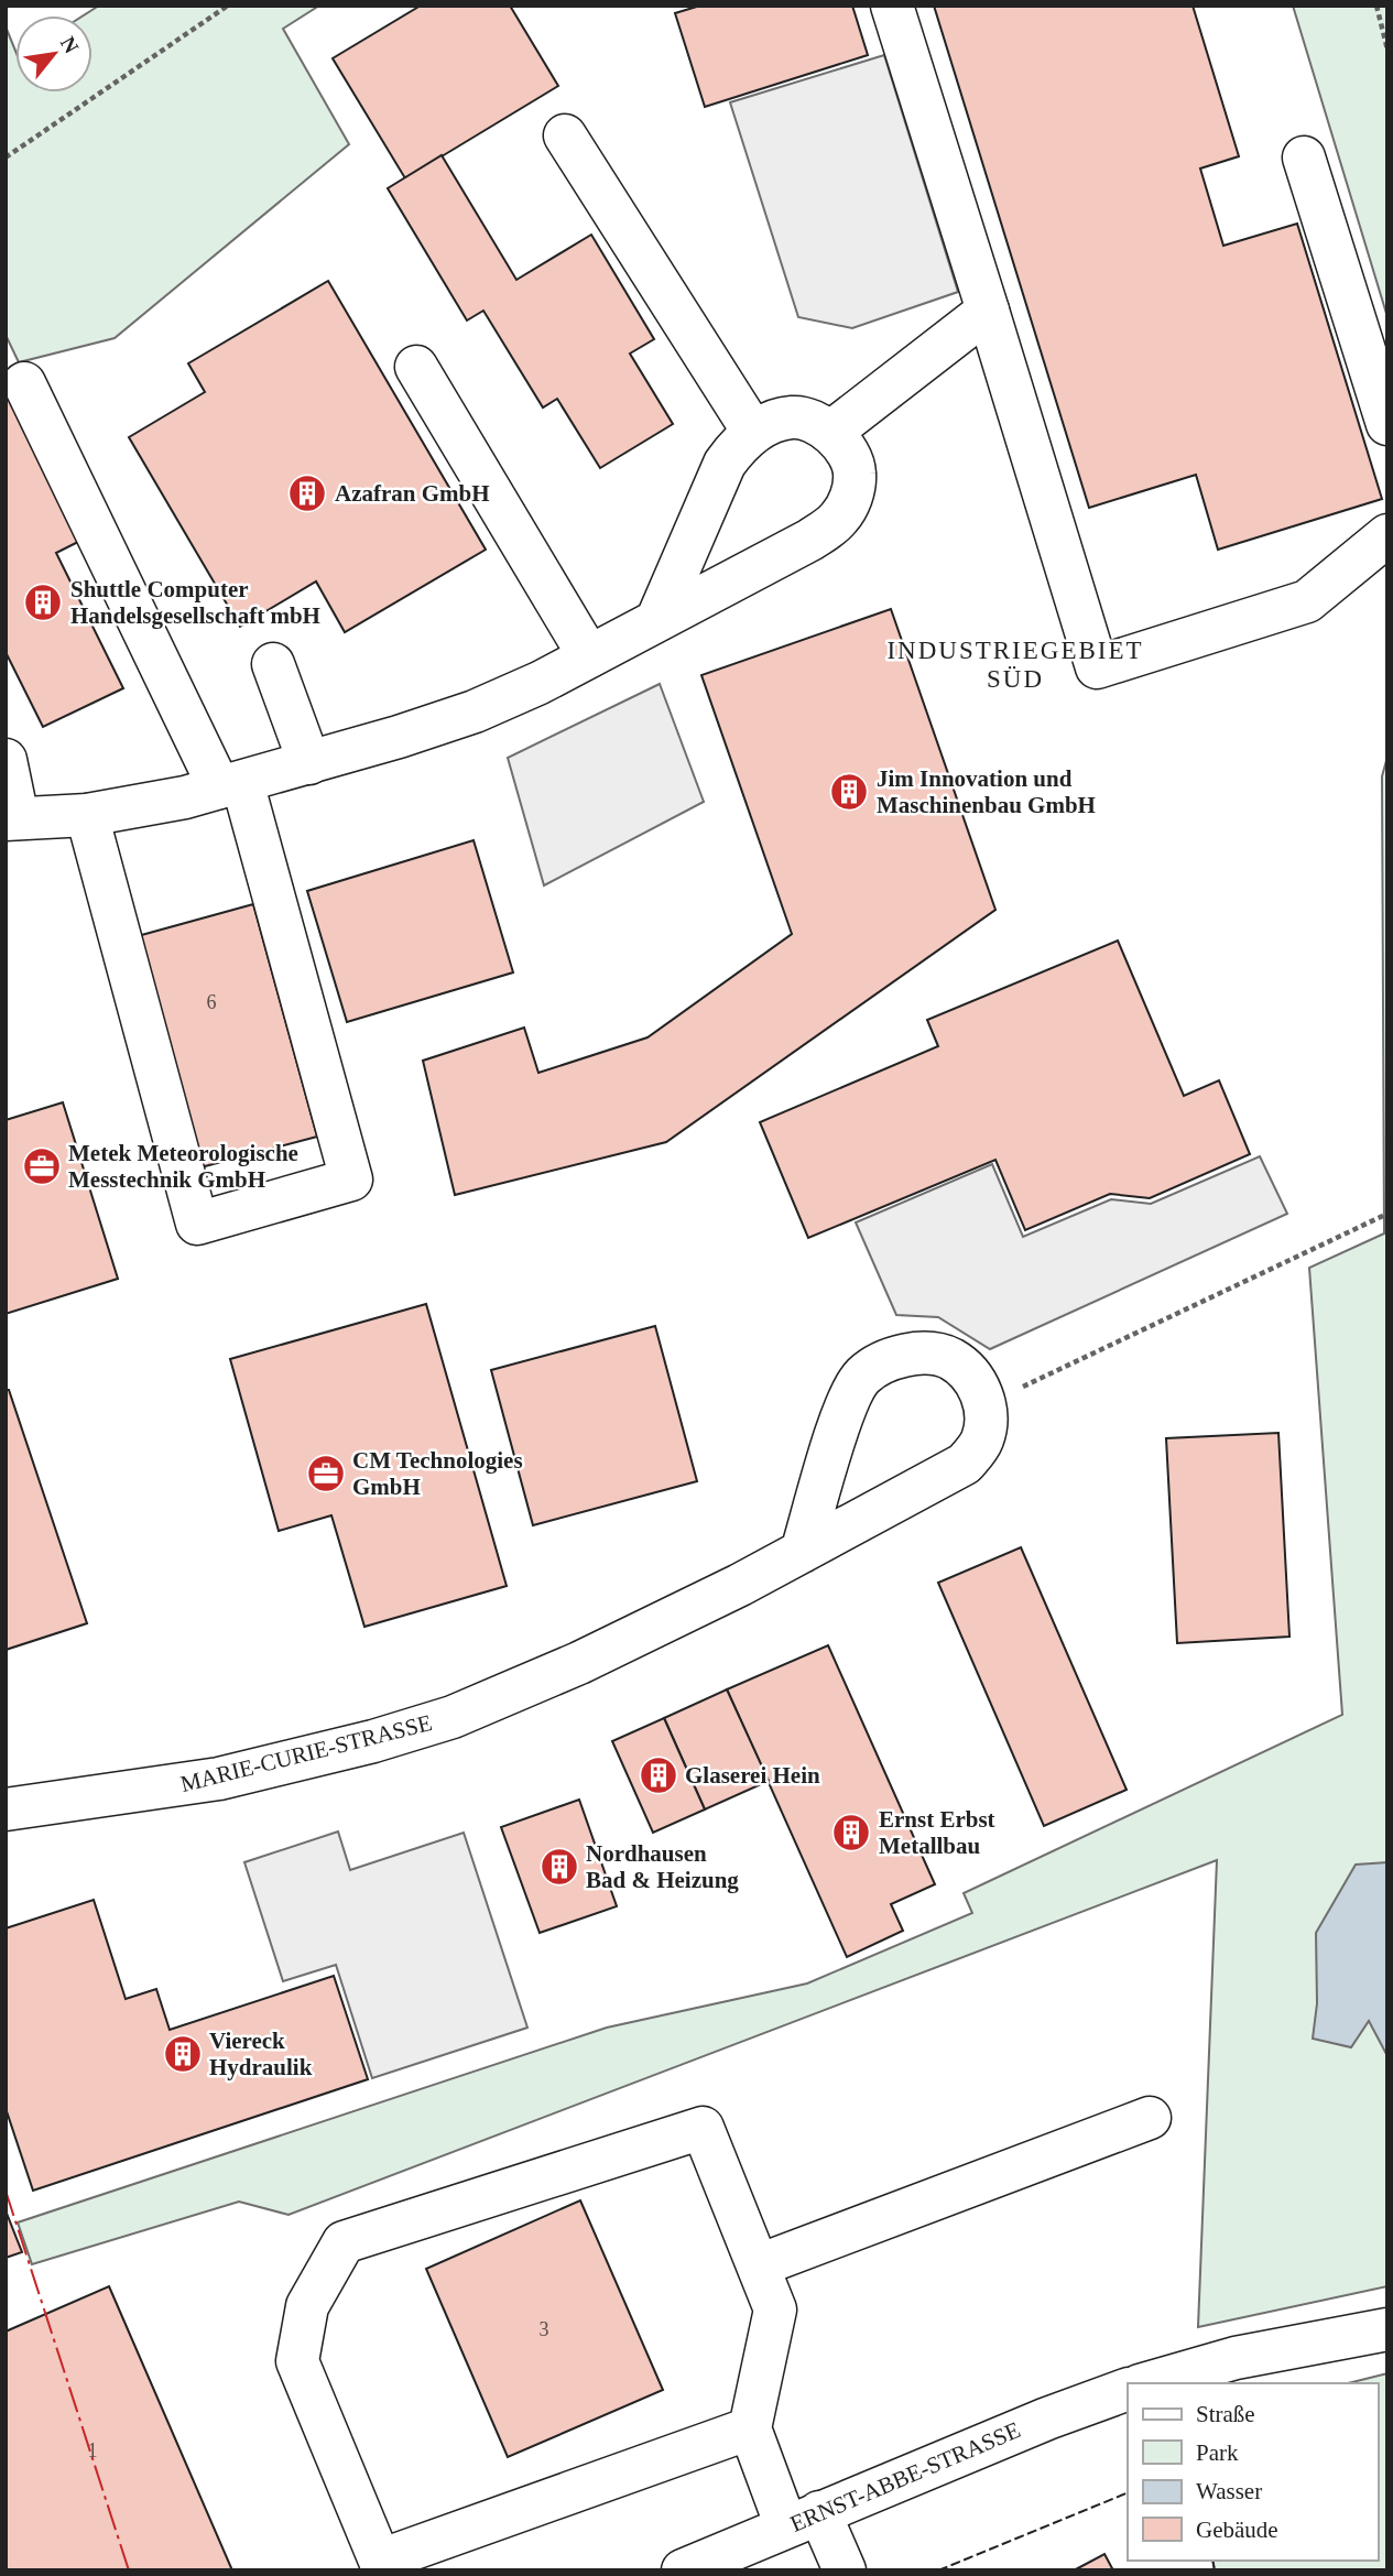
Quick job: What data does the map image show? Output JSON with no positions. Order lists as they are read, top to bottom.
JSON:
{
  "streets": {
    "street": ["MARIE-CURIE-STRASSE", "ERNST-ABBE-STRASSE"]
  },
  "districts": ["INDUSTRIEGEBIET SÜD"],
  "places": {
    "building": [
      "Azafran GmbH",
      "Shuttle Computer Handelsgesellschaft mbH",
      "Jim Innovation und Maschinenbau GmbH",
      "Glaserei Hein",
      "Ernst Erbst Metallbau",
      "Nordhausen Bad & Heizung",
      "Viereck Hydraulik"
    ],
    "office": ["Metek Meteorologische Messtechnik GmbH", "CM Technologies GmbH"]
  },
  "house_numbers": ["6", "3", "1"],
  "legend": [
    "Straße",
    "Park",
    "Wasser",
    "Gebäude"
  ],
  "north": "top right"
}
